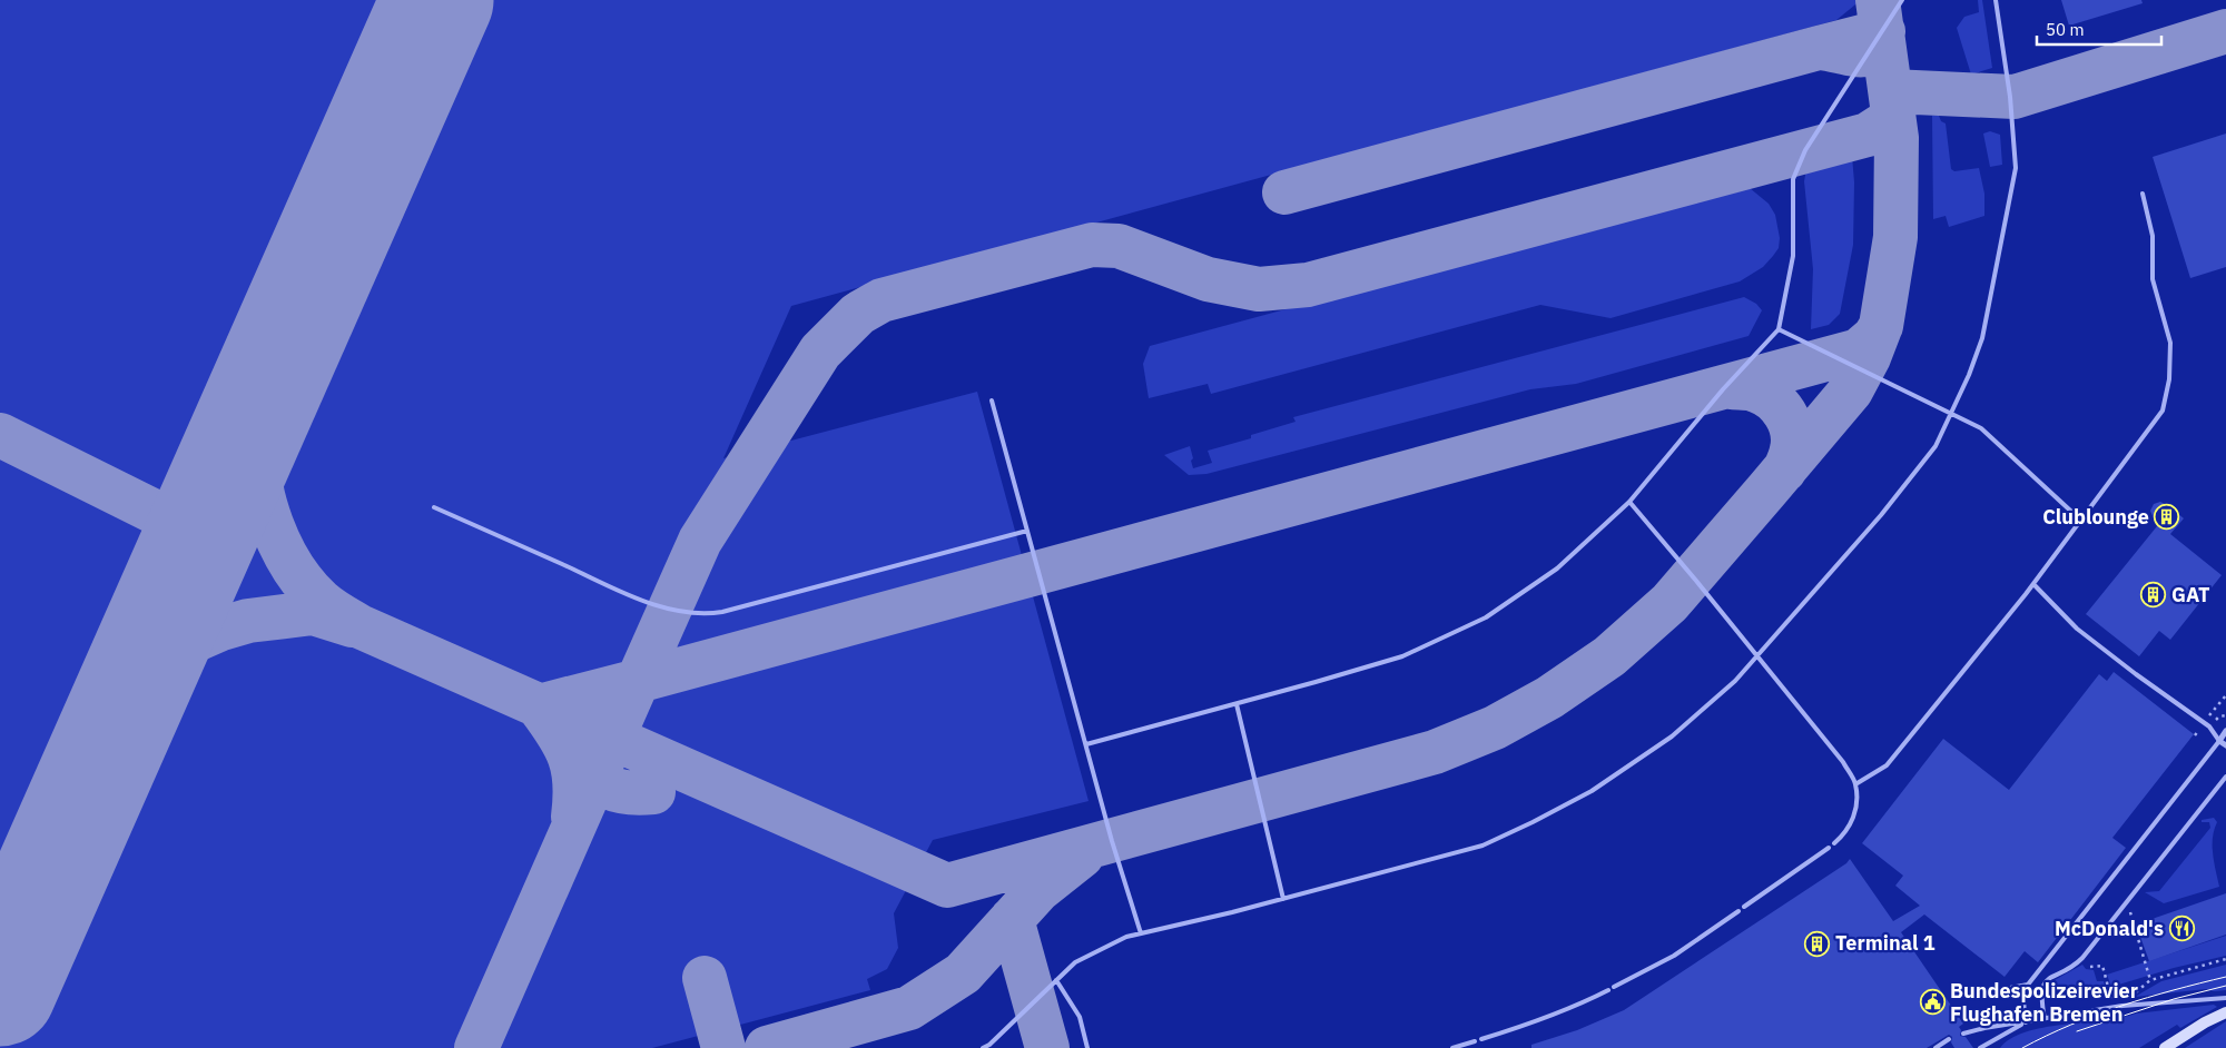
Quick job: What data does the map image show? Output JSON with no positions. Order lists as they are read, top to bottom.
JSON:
{
  "places": {
    "building": ["Clublounge", "GAT", "Terminal 1"],
    "restaurant": ["McDonald's"],
    "public building": ["Bundespolizeirevier Flughafen Bremen"]
  },
  "scale_bar": "50 m"
}
